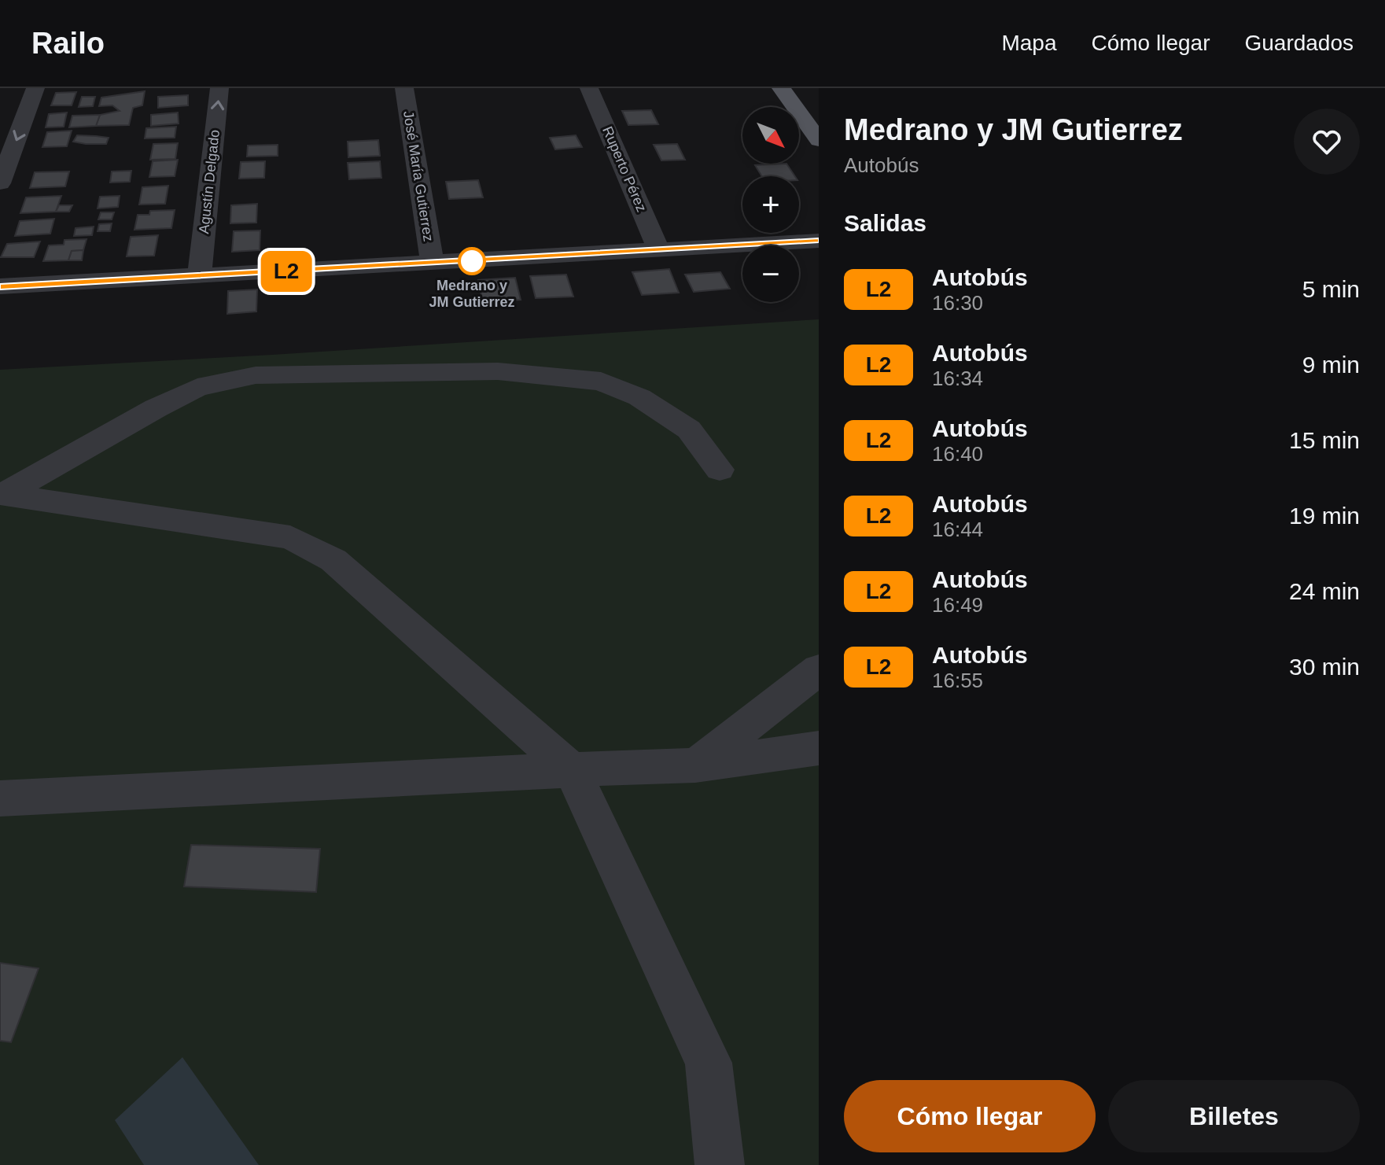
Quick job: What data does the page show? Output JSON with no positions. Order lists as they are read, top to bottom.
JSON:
{
  "streets": {
    "street": ["Ruperto Pérez", "José María Gutierrez", "Agustín Delgado"]
  },
  "places": ["Medrano y JM Gutierrez"],
  "lines": ["bus line L2"],
  "north": "bottom right",
  "page": {
    "header": "Railo",
    "nav": ["Mapa", "Cómo llegar", "Guardados"],
    "on_map": "L2",
    "heading": [
      ["Medrano y JM Gutierrez", "Autobús"],
      "Salidas"
    ],
    "map_buttons": ["+", "−"],
    "list": [
      {
        "mark": "L2",
        "name": "Autobús",
        "note": "16:30",
        "value": "5 min"
      },
      {
        "mark": "L2",
        "name": "Autobús",
        "note": "16:34",
        "value": "9 min"
      },
      {
        "mark": "L2",
        "name": "Autobús",
        "note": "16:40",
        "value": "15 min"
      },
      {
        "mark": "L2",
        "name": "Autobús",
        "note": "16:44",
        "value": "19 min"
      },
      {
        "mark": "L2",
        "name": "Autobús",
        "note": "16:49",
        "value": "24 min"
      },
      {
        "mark": "L2",
        "name": "Autobús",
        "note": "16:55",
        "value": "30 min"
      }
    ],
    "buttons": ["Cómo llegar", "Billetes"]
  }
}
